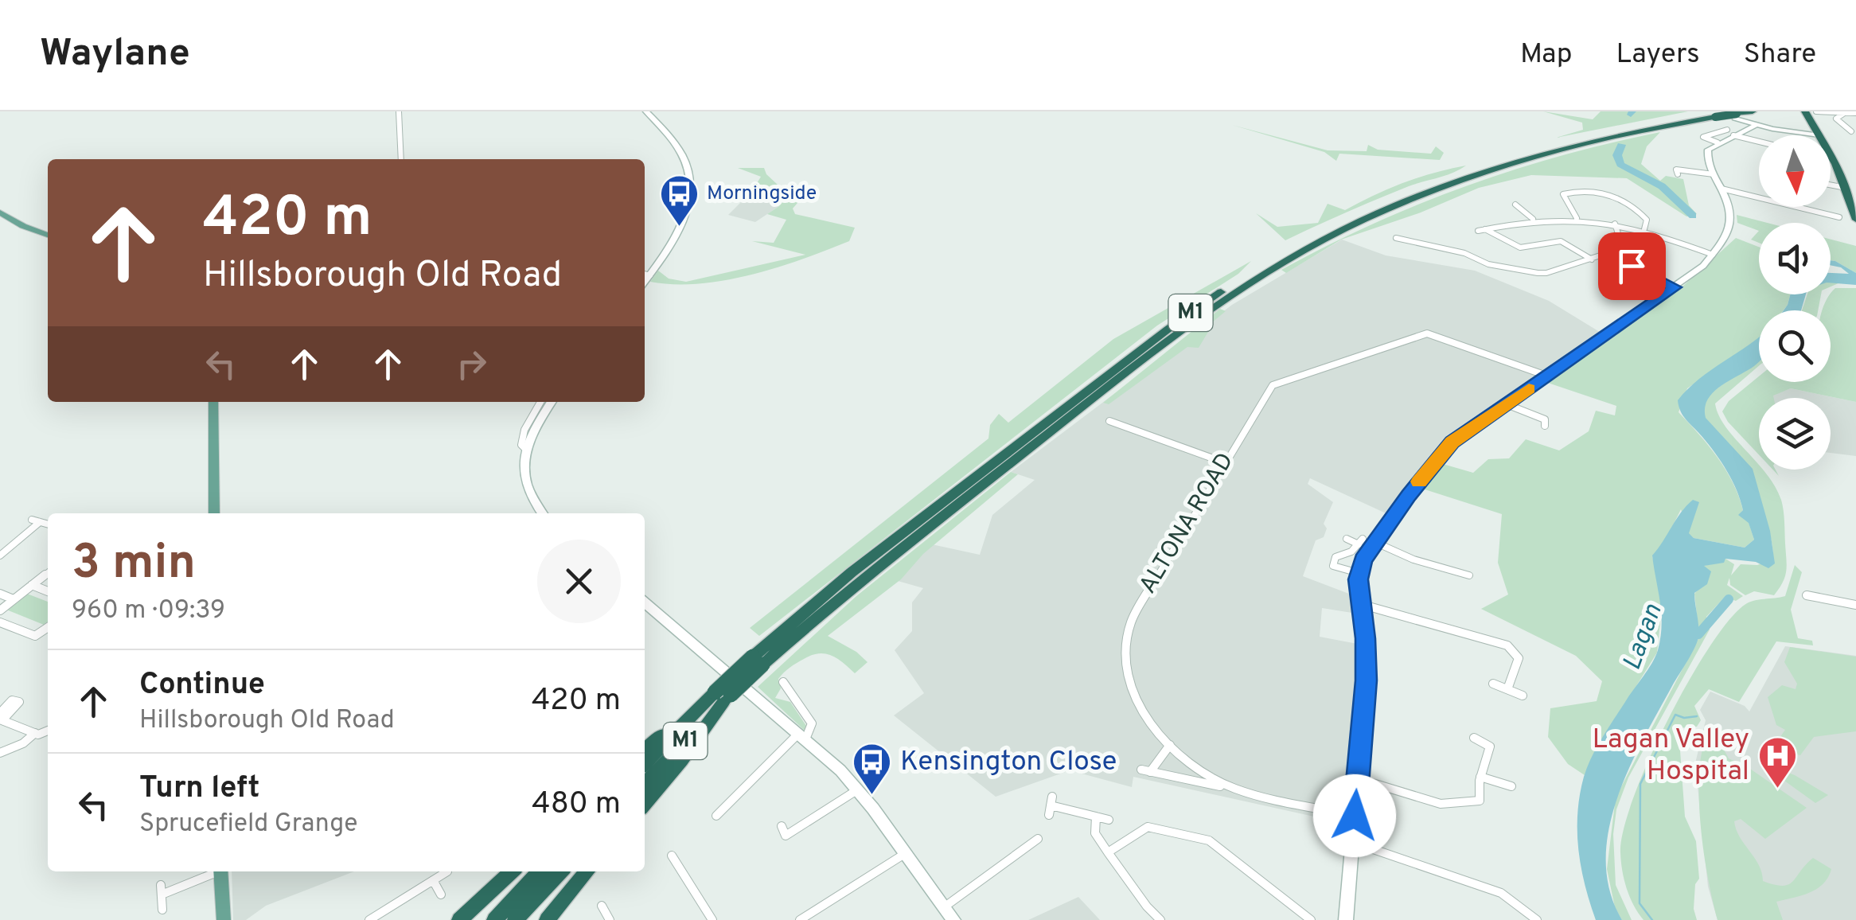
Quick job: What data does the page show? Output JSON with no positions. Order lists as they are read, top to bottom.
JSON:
{
  "streets": {
    "highway": ["M1"],
    "street": ["ALTONA ROAD"]
  },
  "water": ["Lagan"],
  "places": {
    "bus stop": ["Morningside", "Kensington Close"],
    "hospital": ["Lagan Valley Hospital"]
  },
  "north": "bottom",
  "page": {
    "header": "Waylane",
    "nav": ["Map", "Layers", "Share"],
    "turn": ["420 m", "Hillsborough Old Road"],
    "heading": ["3 min", "960 m · 09:39"],
    "list": [
      {
        "name": "Continue",
        "note": "Hillsborough Old Road",
        "value": "420 m"
      },
      {
        "name": "Turn left",
        "note": "Sprucefield Grange",
        "value": "480 m"
      }
    ]
  }
}
